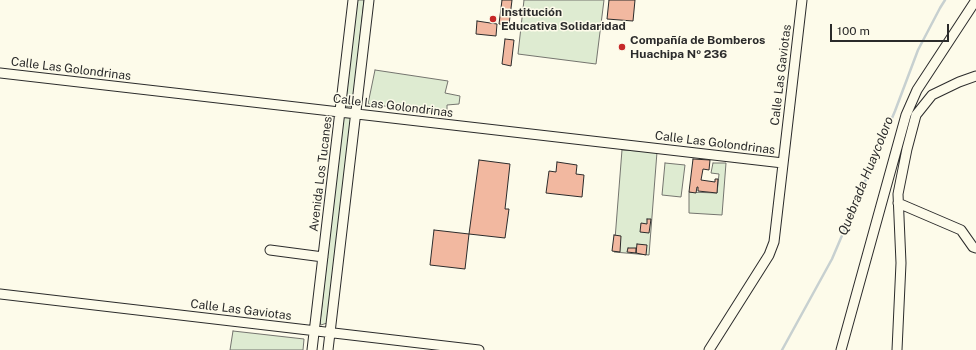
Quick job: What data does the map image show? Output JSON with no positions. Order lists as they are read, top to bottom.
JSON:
{
  "streets": {
    "street": ["Calle Las Golondrinas", "Calle Las Gaviotas", "Avenida Los Tucanes"]
  },
  "crossings": [
    ["Calle Las Golondrinas", "Calle Las Gaviotas"],
    ["Calle Las Golondrinas", "Avenida Los Tucanes"],
    ["Calle Las Gaviotas", "Avenida Los Tucanes"]
  ],
  "water": ["Quebrada Huaycoloro"],
  "places": ["Institución Educativa Solidaridad", "Compañía de Bomberos Huachipa Nº 236"],
  "scale_bar": "100 m"
}
